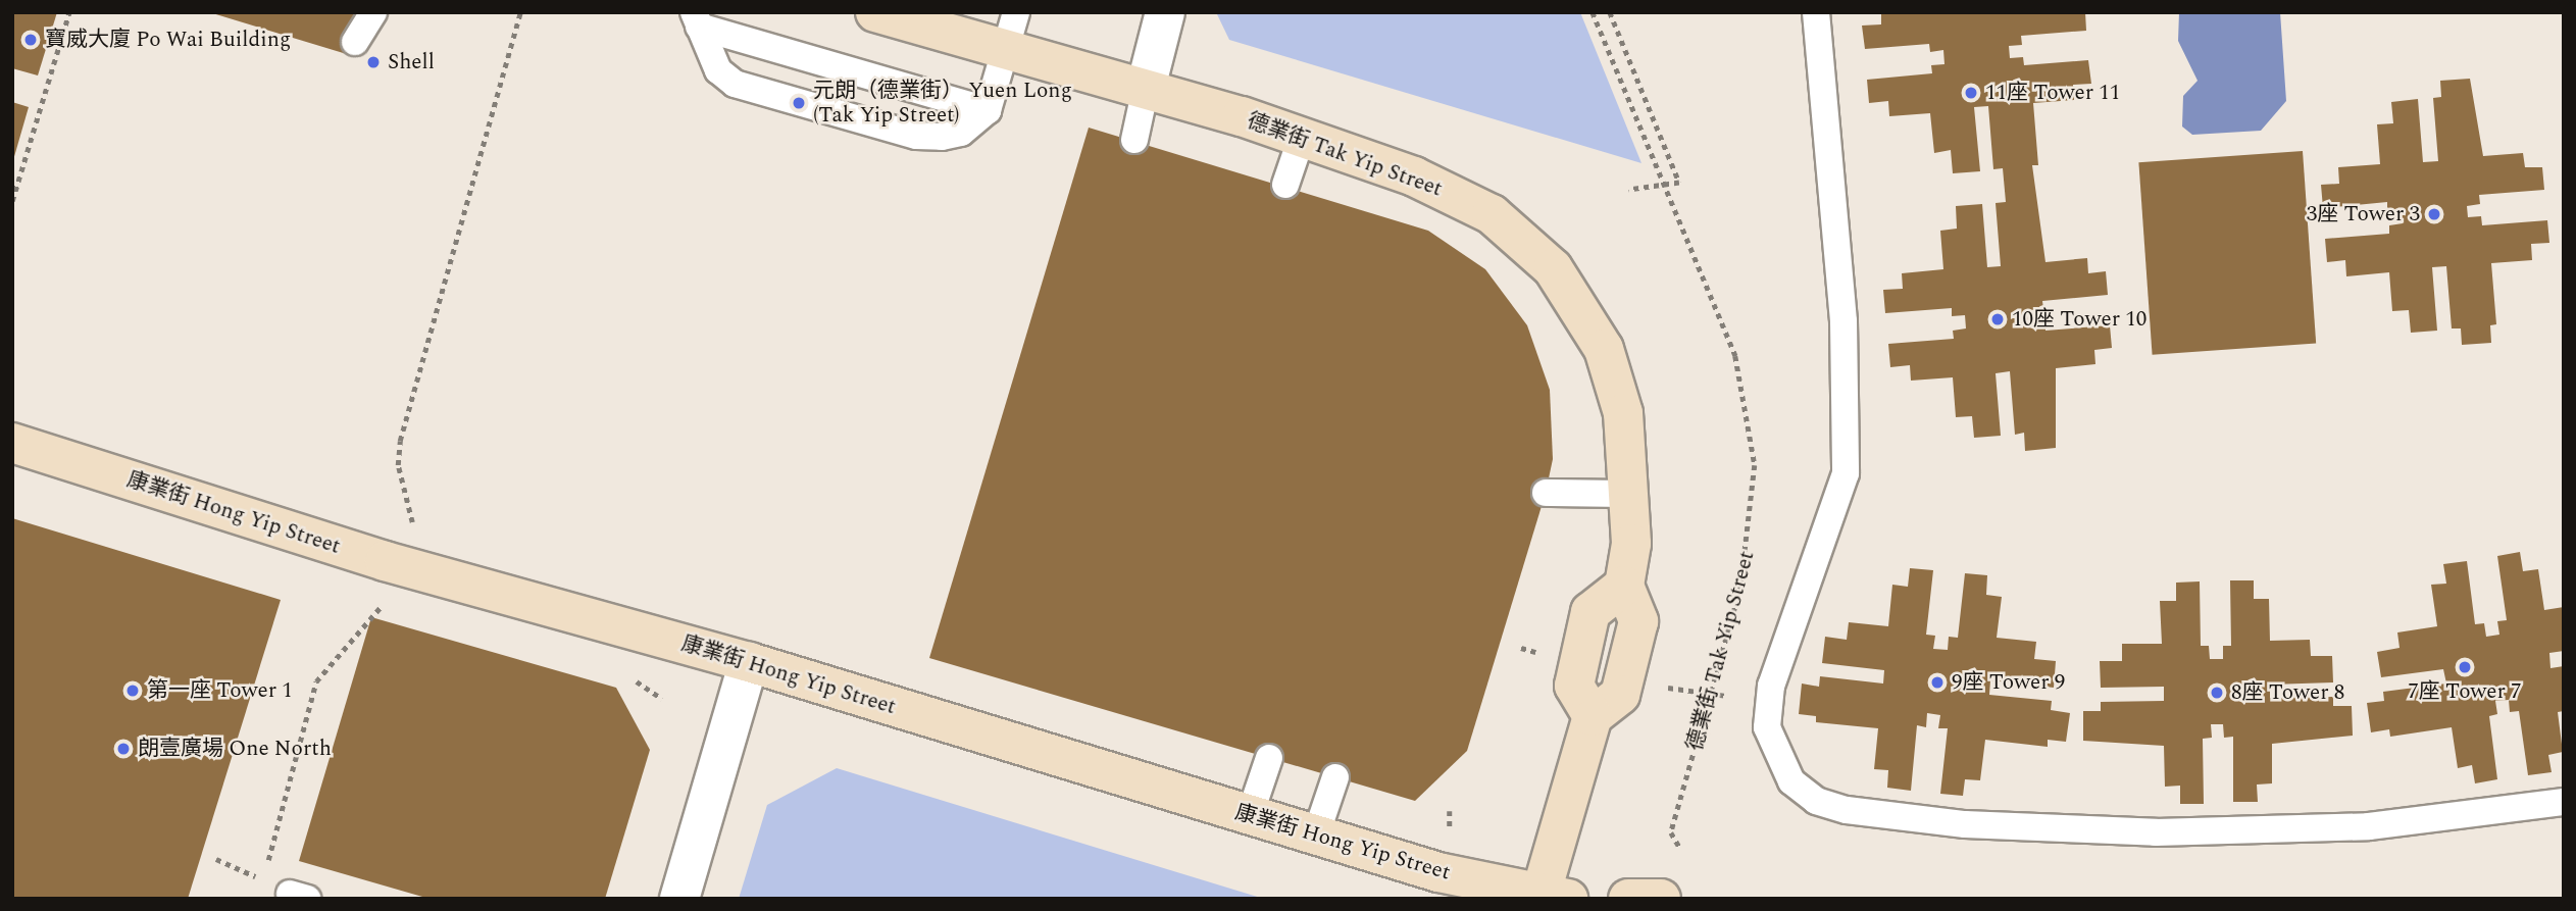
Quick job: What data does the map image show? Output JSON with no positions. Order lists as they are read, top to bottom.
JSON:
{
  "streets": {
    "street": ["德業街 Tak Yip Street", "康業街 Hong Yip Street"]
  },
  "crossings": [
    ["德業街 Tak Yip Street", "康業街 Hong Yip Street"]
  ],
  "places": [
    "寶威大廈 Po Wai Building",
    "Shell",
    "11座 Tower 11",
    "元朗（德業街） Yuen Long (Tak Yip Street)",
    "3座 Tower 3",
    "10座 Tower 10",
    "7座 Tower 7",
    "9座 Tower 9",
    "第一座 Tower 1",
    "8座 Tower 8",
    "朗壹廣場 One North"
  ]
}
